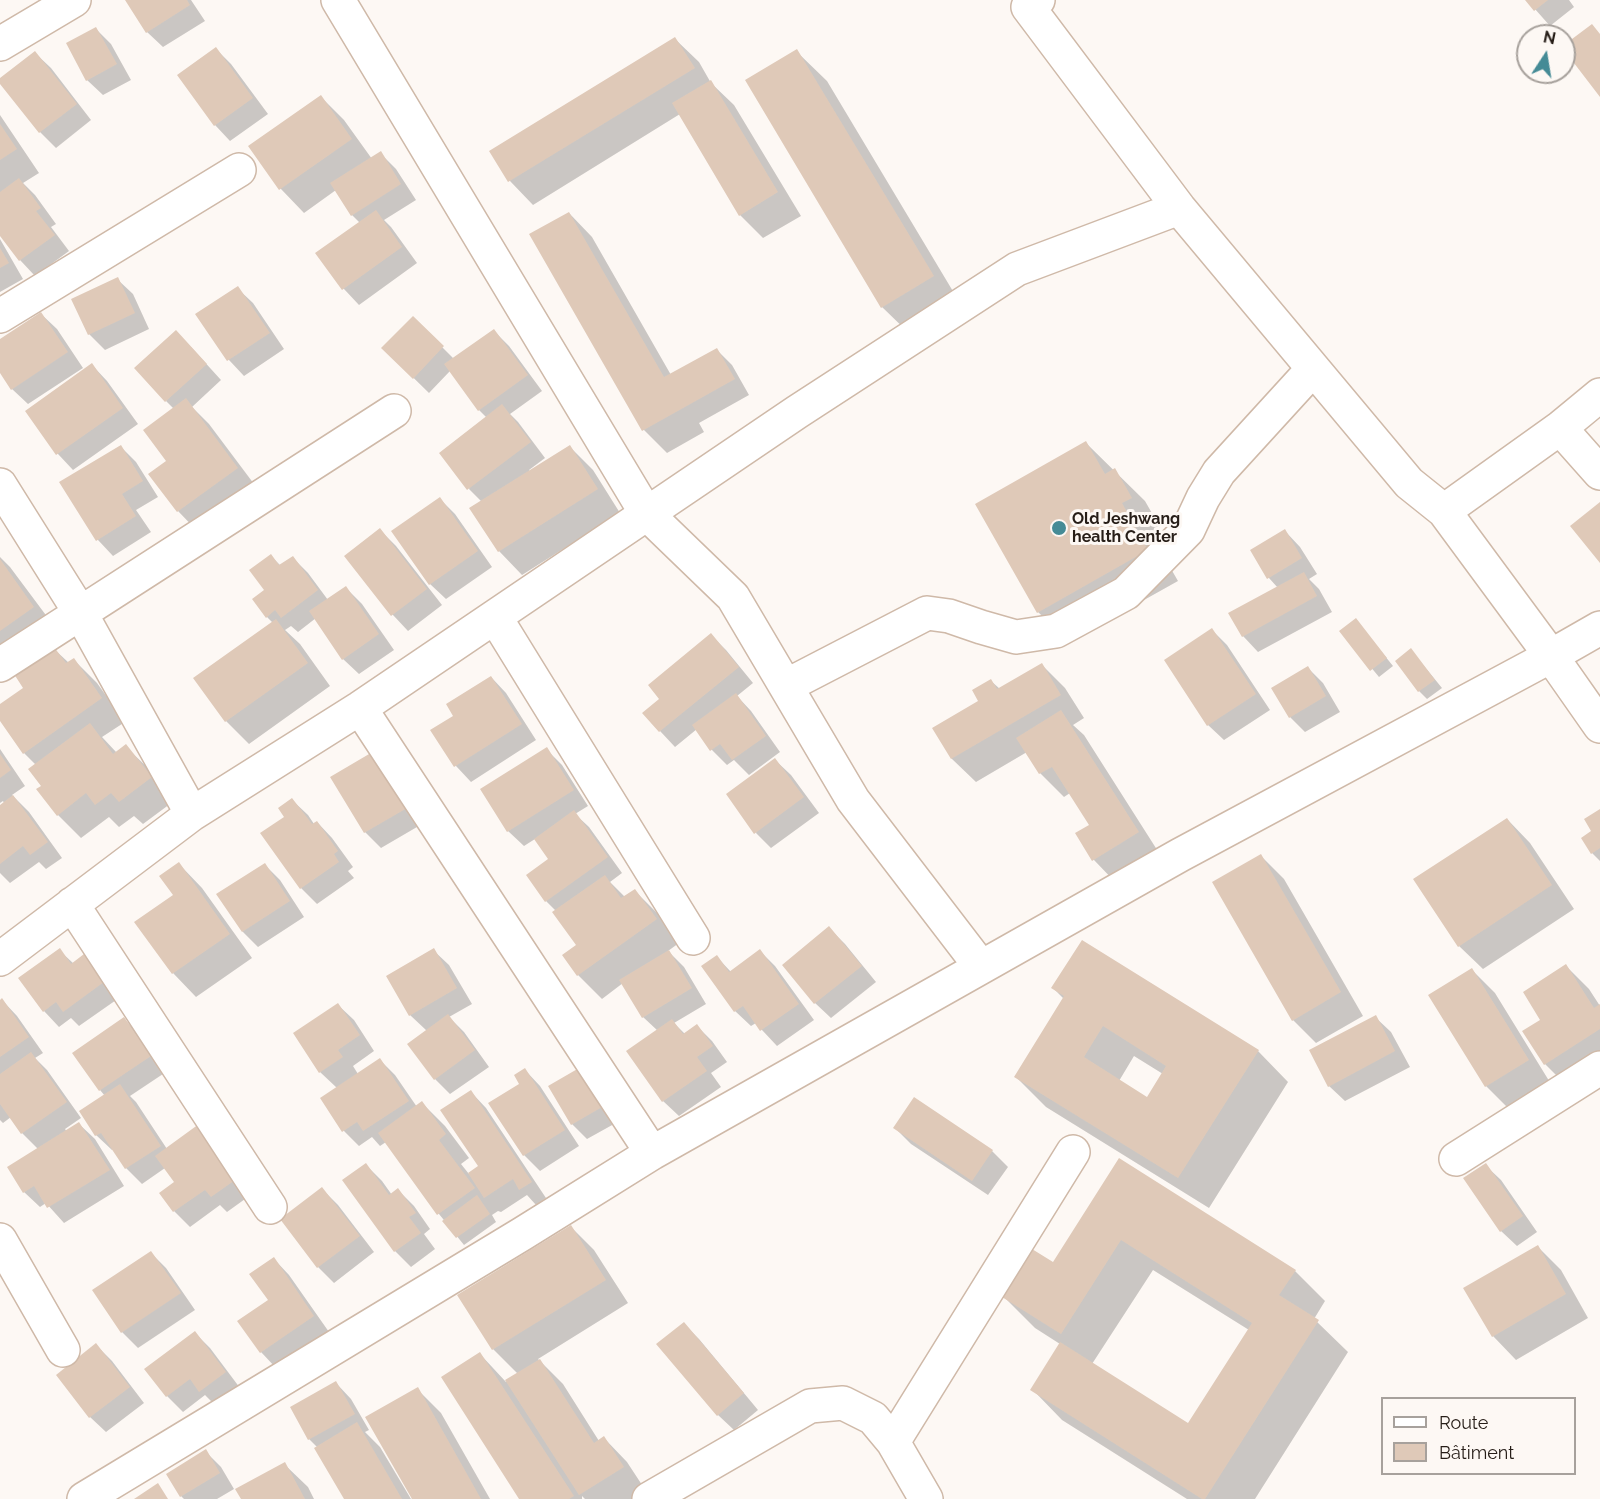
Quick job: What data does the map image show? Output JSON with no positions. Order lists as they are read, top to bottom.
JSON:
{
  "places": ["Old Jeshwang health Center"],
  "legend": ["Route", "Bâtiment"],
  "north": "top"
}
